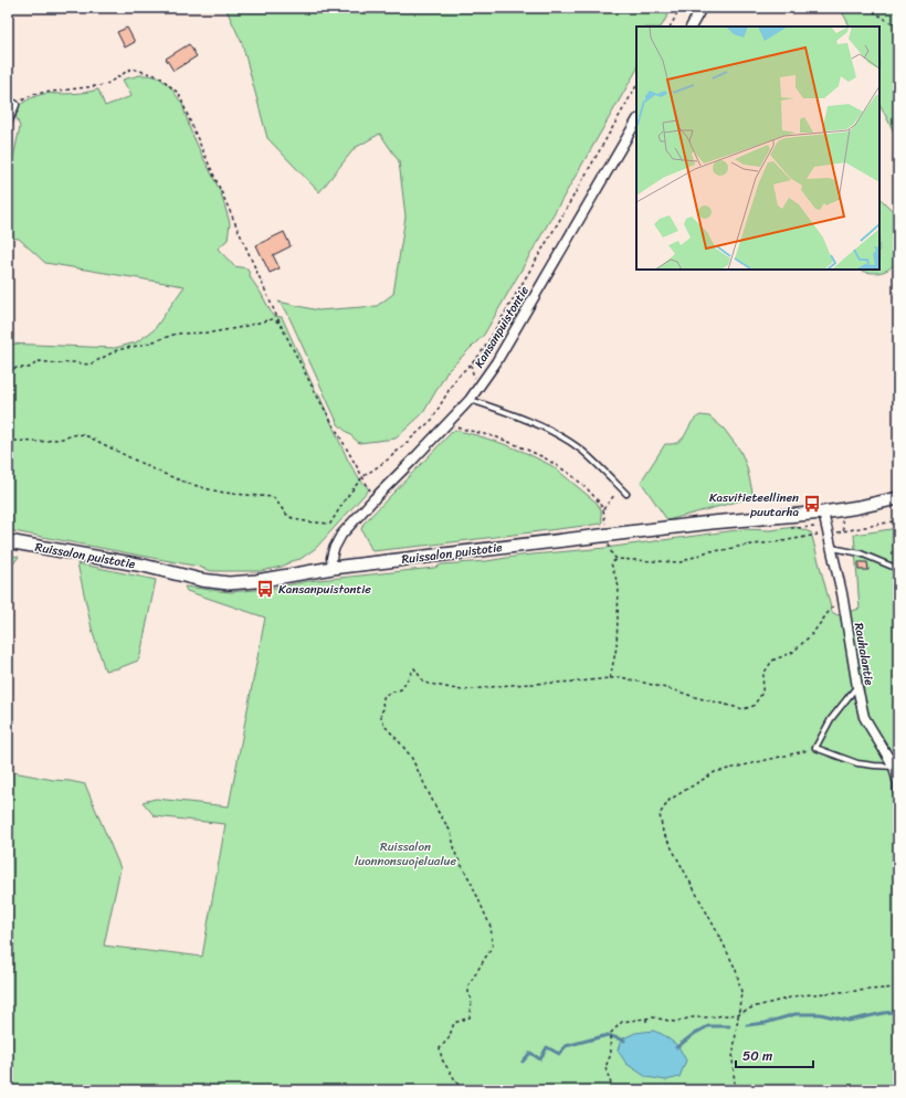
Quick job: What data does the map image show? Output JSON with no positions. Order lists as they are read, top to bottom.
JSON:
{
  "streets": {
    "street": ["Kansanpuistontie", "Ruissalon puistotie", "Rauhalantie"]
  },
  "crossings": [
    ["Kansanpuistontie", "Ruissalon puistotie"],
    ["Ruissalon puistotie", "Rauhalantie"]
  ],
  "parks": ["Ruissalon luonnonsuojelualue"],
  "places": {
    "bus stop": ["Kasvitieteellinen puutarha", "Kansanpuistontie"]
  },
  "scale_bar": "50 m"
}
